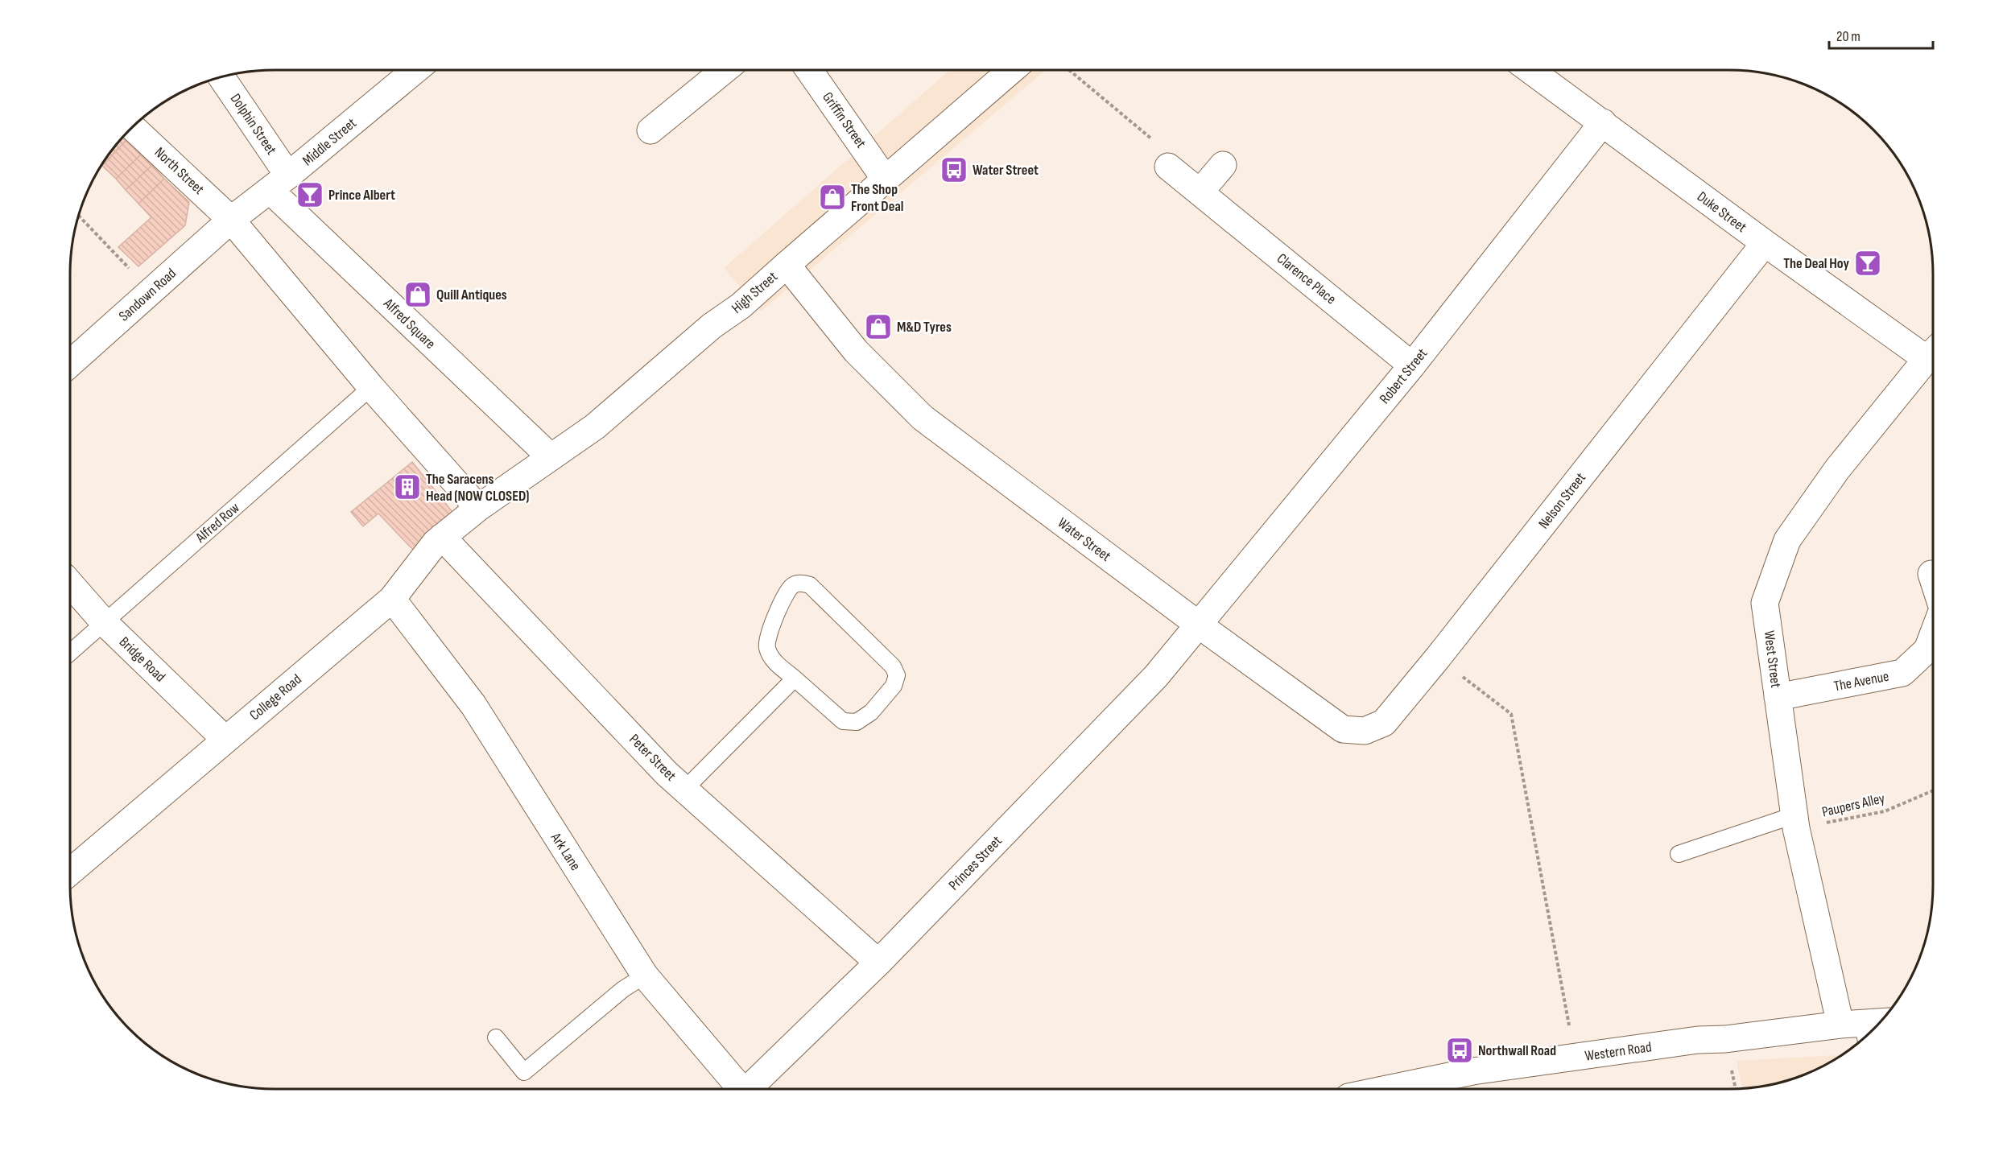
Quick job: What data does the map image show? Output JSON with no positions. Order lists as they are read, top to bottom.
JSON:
{
  "streets": {
    "street": [
      "Griffin Street",
      "Dolphin Street",
      "Middle Street",
      "North Street",
      "Duke Street",
      "Clarence Place",
      "High Street",
      "Sandown Road",
      "Alfred Square",
      "Robert Street",
      "Nelson Street",
      "Water Street",
      "Bridge Road",
      "West Street",
      "The Avenue",
      "College Road",
      "Peter Street",
      "Ark Lane",
      "Princes Street",
      "Western Road"
    ],
    "lane": ["Alfred Row"],
    "path": ["Paupers Alley"]
  },
  "crossings": [
    ["Griffin Street", "High Street"],
    ["Dolphin Street", "Middle Street"],
    ["Dolphin Street", "Alfred Square"],
    ["Middle Street", "North Street"],
    ["Middle Street", "Sandown Road"],
    ["Middle Street", "Alfred Square"],
    ["North Street", "Sandown Road"],
    ["Duke Street", "Robert Street"],
    ["Duke Street", "Nelson Street"],
    ["Clarence Place", "Robert Street"],
    ["High Street", "Alfred Square"],
    ["High Street", "Water Street"],
    ["High Street", "College Road"],
    ["Robert Street", "Water Street"],
    ["Robert Street", "Princes Street"],
    ["Nelson Street", "Water Street"],
    ["Alfred Row", "Bridge Road"],
    ["Water Street", "Princes Street"],
    ["Bridge Road", "College Road"],
    ["West Street", "The Avenue"],
    ["West Street", "Paupers Alley"],
    ["West Street", "Western Road"],
    ["College Road", "Peter Street"],
    ["College Road", "Ark Lane"],
    ["Peter Street", "Princes Street"]
  ],
  "places": {
    "bus stop": ["Water Street", "Northwall Road"],
    "bar": ["Prince Albert", "The Deal Hoy"],
    "shop": ["The Shop Front Deal", "Quill Antiques", "M&D Tyres"],
    "building": ["The Saracens Head (NOW CLOSED)"]
  },
  "scale_bar": "20 m"
}
